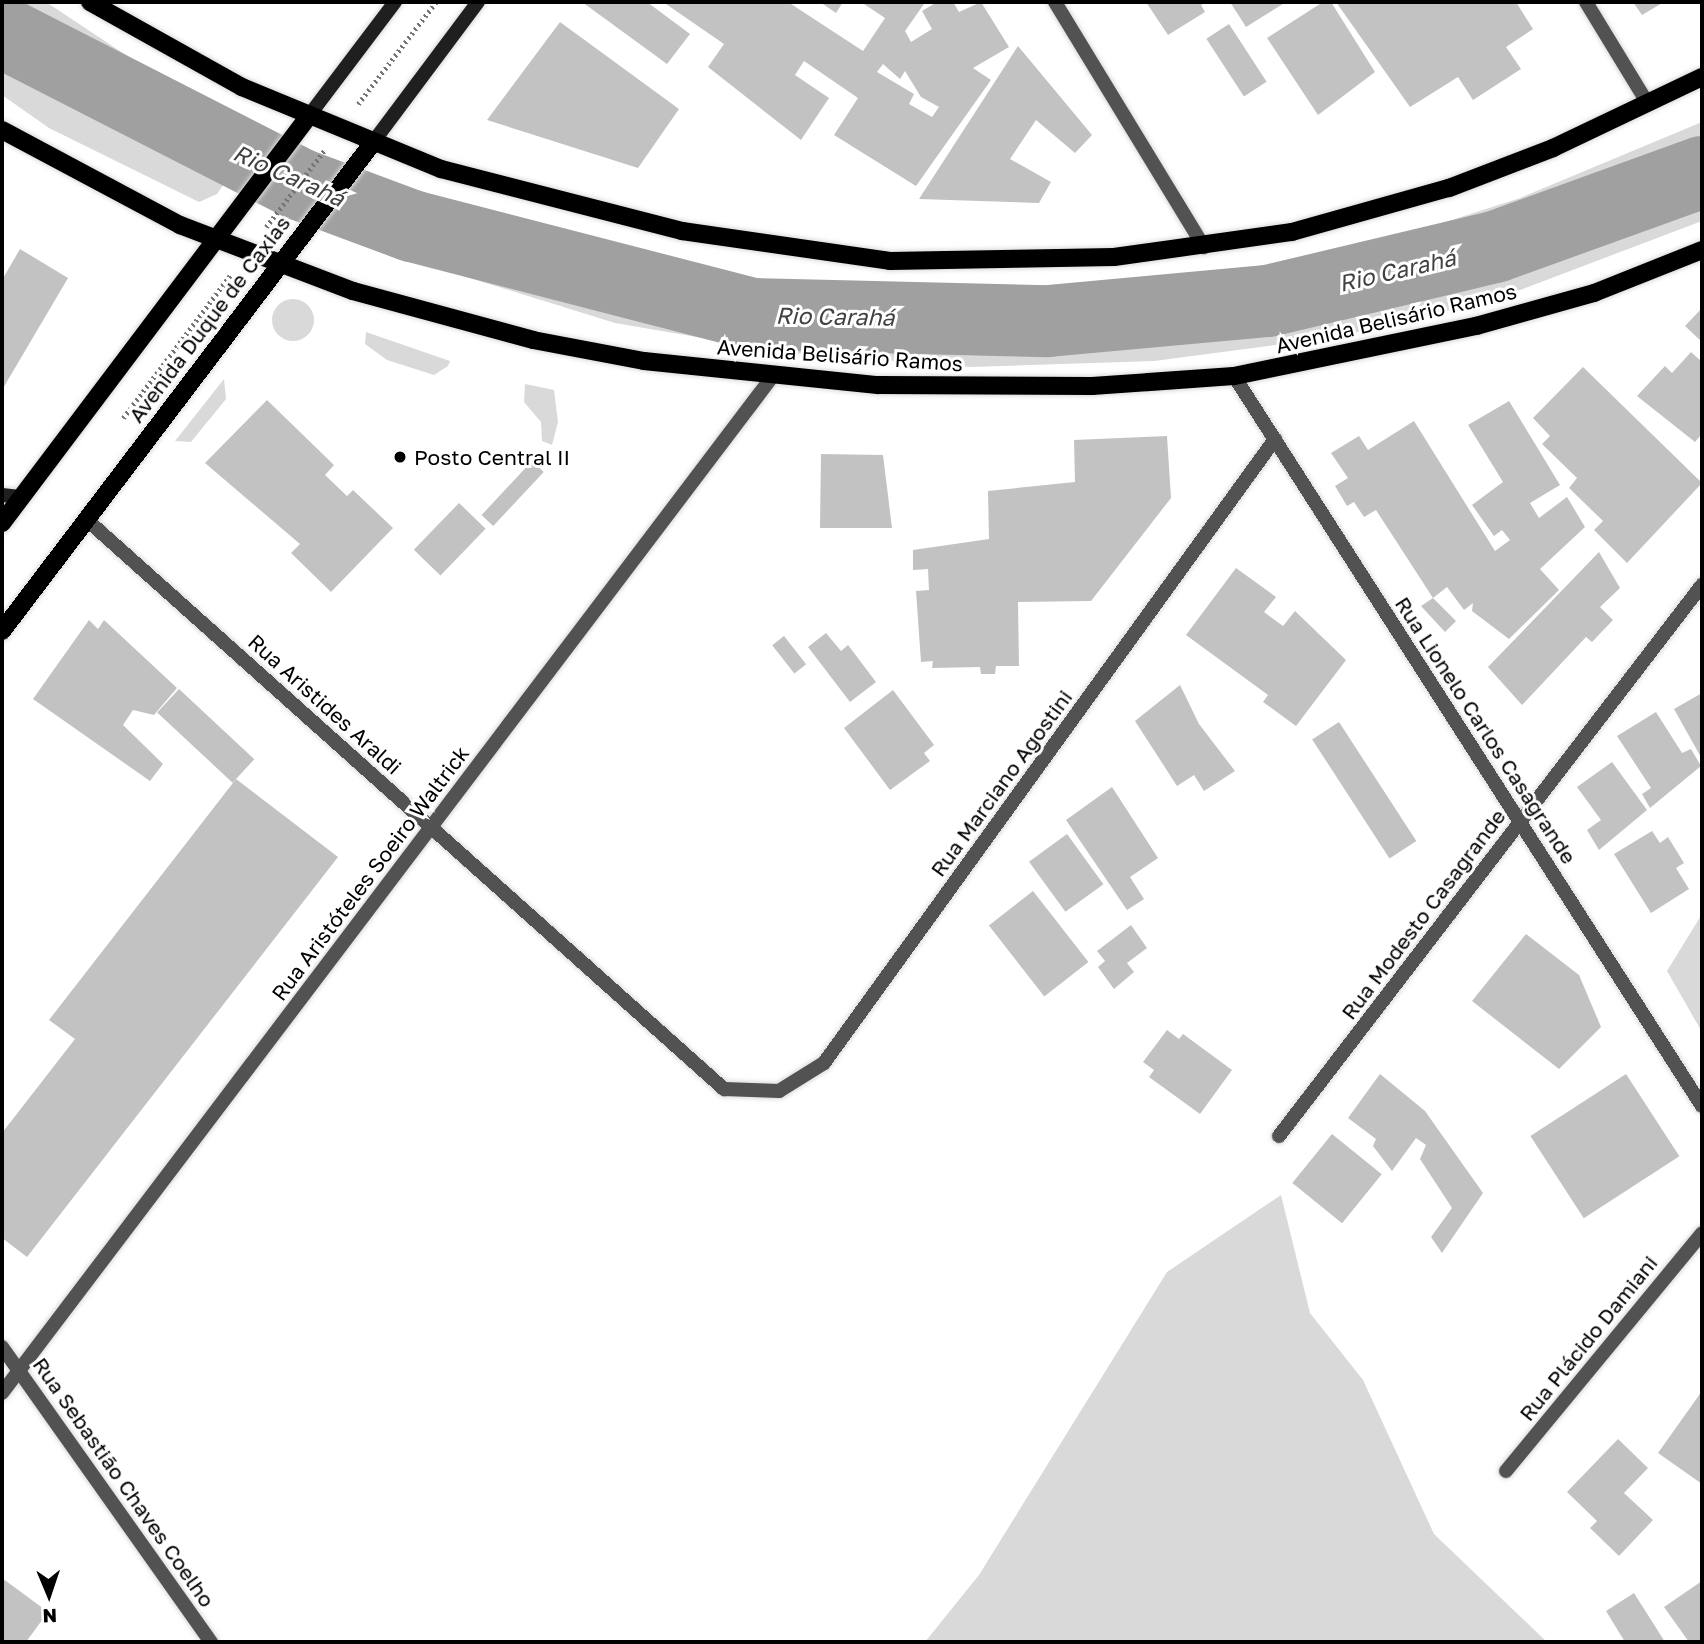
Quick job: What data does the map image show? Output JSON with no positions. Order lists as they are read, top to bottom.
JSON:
{
  "streets": {
    "main road": ["Avenida Belisário Ramos", "Avenida Duque de Caxias"],
    "street": [
      "Rua Aristides Araldi",
      "Rua Lionelo Carlos Casagrande",
      "Rua Marciano Agostini",
      "Rua Aristóteles Soeiro Waltrick",
      "Rua Modesto Casagrande",
      "Rua Plácido Damiani",
      "Rua Sebastião Chaves Coelho"
    ]
  },
  "crossings": [
    ["Avenida Belisário Ramos", "Avenida Duque de Caxias"],
    ["Avenida Belisário Ramos", "Rua Lionelo Carlos Casagrande"],
    ["Avenida Belisário Ramos", "Rua Aristóteles Soeiro Waltrick"],
    ["Avenida Duque de Caxias", "Rua Aristides Araldi"],
    ["Rua Aristides Araldi", "Rua Marciano Agostini"],
    ["Rua Aristides Araldi", "Rua Aristóteles Soeiro Waltrick"],
    ["Rua Lionelo Carlos Casagrande", "Rua Marciano Agostini"],
    ["Rua Lionelo Carlos Casagrande", "Rua Modesto Casagrande"],
    ["Rua Aristóteles Soeiro Waltrick", "Rua Sebastião Chaves Coelho"]
  ],
  "water": ["Rio Carahá"],
  "places": ["Posto Central II"],
  "north": "bottom"
}
